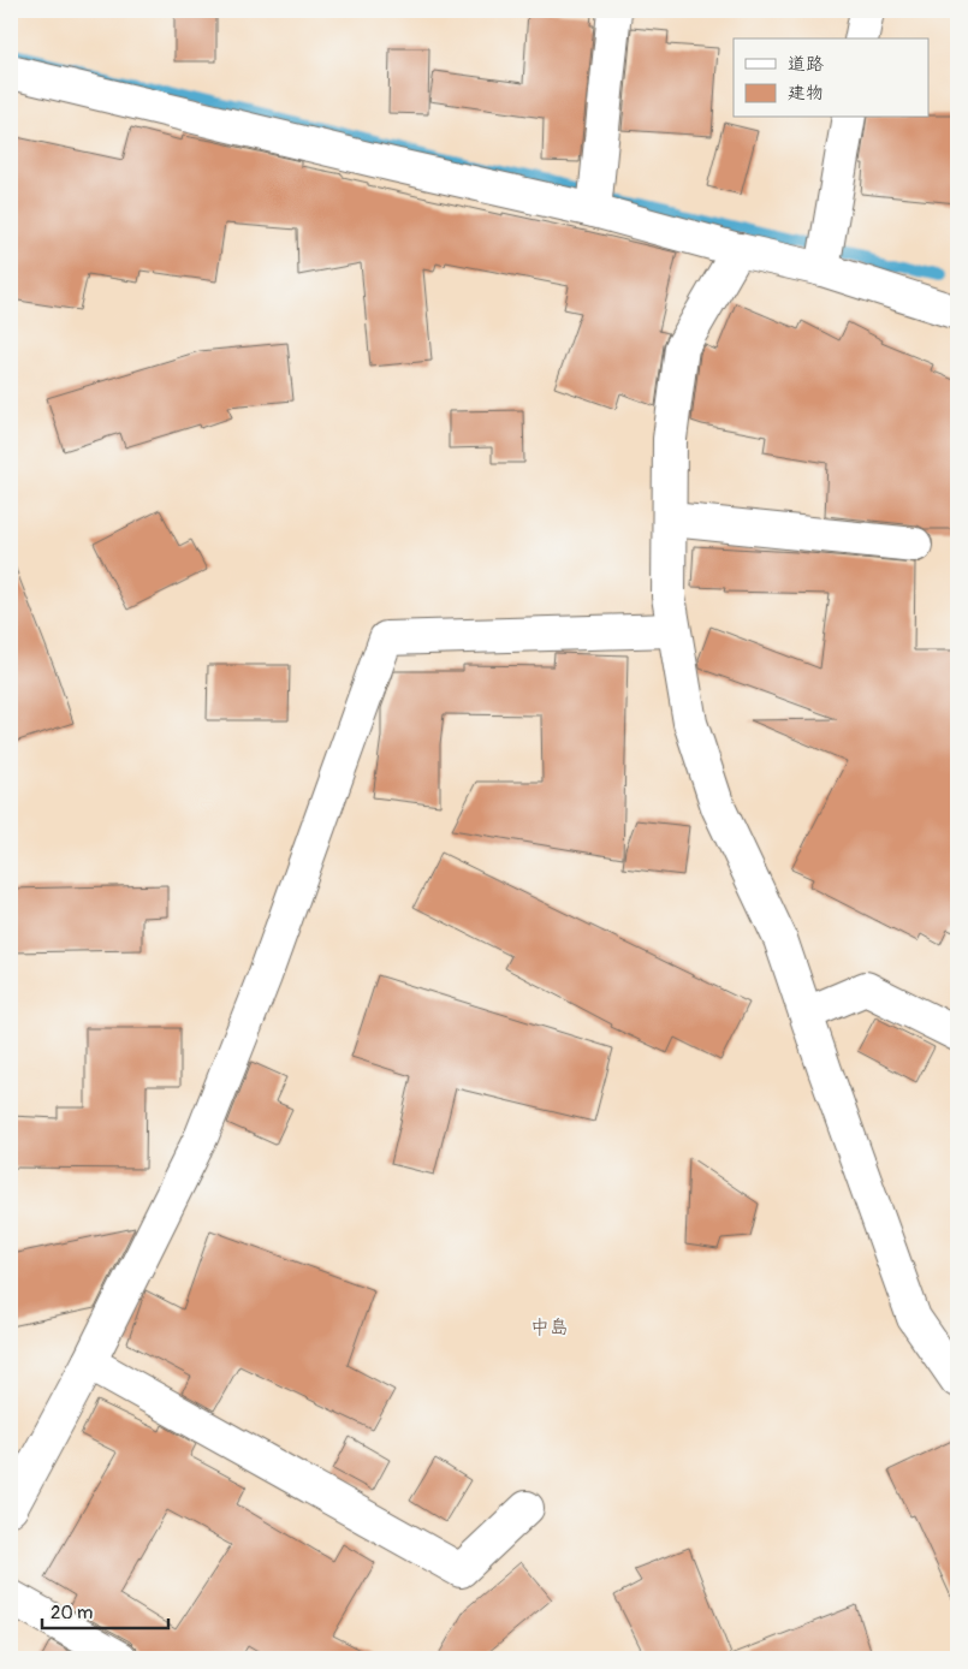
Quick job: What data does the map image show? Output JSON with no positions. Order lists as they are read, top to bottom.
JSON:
{
  "districts": ["中島"],
  "legend": ["道路", "建物"],
  "scale_bar": "20 m"
}
